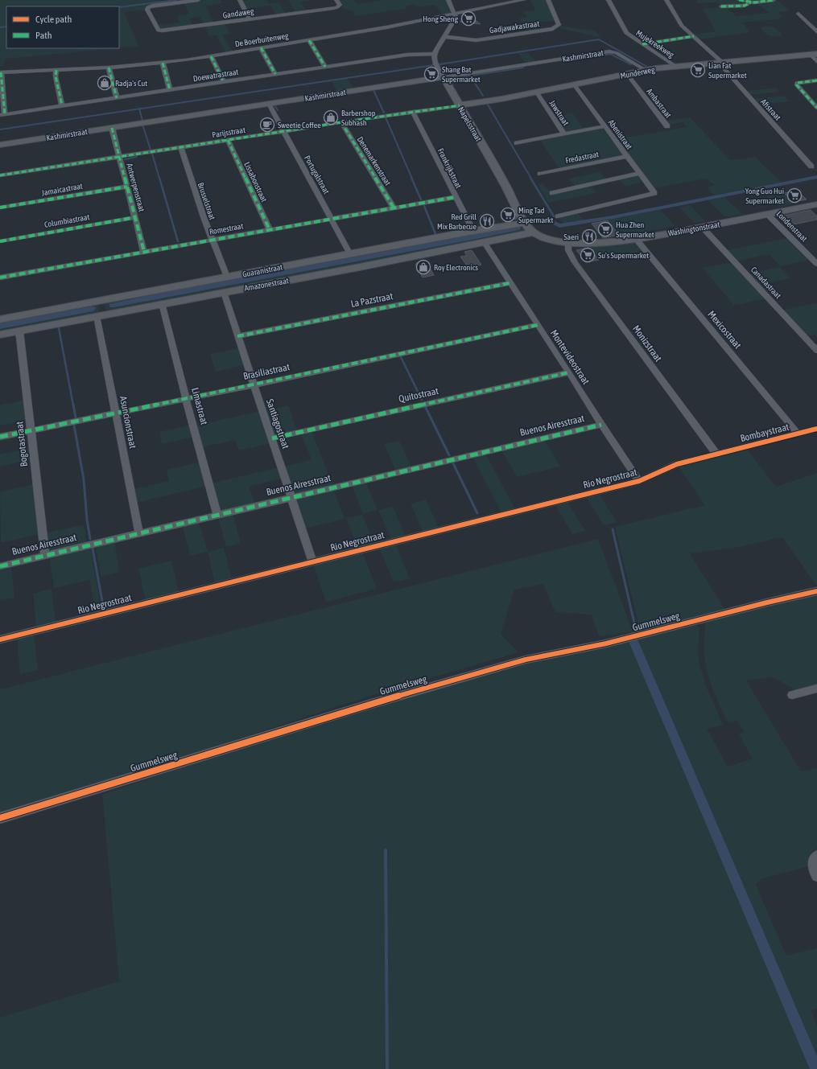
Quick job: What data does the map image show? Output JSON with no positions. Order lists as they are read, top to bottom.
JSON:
{
  "streets": {
    "street": [
      "Gandaweg",
      "Gadjawakastraat",
      "De Boerbuitenweg",
      "Mujekreekweg",
      "Kashmirstraat",
      "Munderweg",
      "Doewatrastraat",
      "Ambastraat",
      "Afistraat",
      "Jawstraat",
      "Napelsstraat",
      "Parijsstraat",
      "Abenistraat",
      "Fredastraat",
      "Denemarkenstraat",
      "Frankrijkstraat",
      "Portugalstraat",
      "Lissabonstraat",
      "Antwerpenstraat",
      "Jamaicastraat",
      "Brusselstraat",
      "Columbiastraat",
      "Londenstraat",
      "Romestraat",
      "Washingtonstraat",
      "Guaranistraat",
      "Canadastraat",
      "Amazonestraat",
      "La Pazstraat",
      "Mexicostraat",
      "Monizstraat",
      "Montevideostraat",
      "Brasiliastraat",
      "Quitostraat",
      "Limastraat",
      "Asuncionstraat",
      "Santiagostraat",
      "Buenos Airesstraat",
      "Bombaystraat",
      "Bogotastraat",
      "Rio Negrostraat",
      "Gummelsweg"
    ]
  },
  "crossings": [
    ["Mujekreekweg", "Munderweg"],
    ["Kashmirstraat", "Munderweg"],
    ["Kashmirstraat", "Napelsstraat"],
    ["Kashmirstraat", "Portugalstraat"],
    ["Kashmirstraat", "Antwerpenstraat"],
    ["Munderweg", "Ambastraat"],
    ["Munderweg", "Afistraat"],
    ["Munderweg", "Jawstraat"],
    ["Munderweg", "Napelsstraat"],
    ["Munderweg", "Parijsstraat"],
    ["Munderweg", "Abenistraat"],
    ["Doewatrastraat", "Napelsstraat"],
    ["Napelsstraat", "Parijsstraat"],
    ["Napelsstraat", "Washingtonstraat"],
    ["Napelsstraat", "Guaranistraat"],
    ["Napelsstraat", "Amazonestraat"],
    ["Parijsstraat", "Denemarkenstraat"],
    ["Parijsstraat", "Frankrijkstraat"],
    ["Parijsstraat", "Portugalstraat"],
    ["Parijsstraat", "Lissabonstraat"],
    ["Parijsstraat", "Antwerpenstraat"],
    ["Parijsstraat", "Brusselstraat"],
    ["Abenistraat", "Fredastraat"],
    ["Denemarkenstraat", "Romestraat"],
    ["Frankrijkstraat", "Romestraat"],
    ["Frankrijkstraat", "Guaranistraat"],
    ["Portugalstraat", "Romestraat"],
    ["Portugalstraat", "Guaranistraat"],
    ["Lissabonstraat", "Romestraat"],
    ["Antwerpenstraat", "Jamaicastraat"],
    ["Antwerpenstraat", "Columbiastraat"],
    ["Antwerpenstraat", "Romestraat"],
    ["Brusselstraat", "Romestraat"],
    ["Brusselstraat", "Guaranistraat"],
    ["Londenstraat", "Washingtonstraat"],
    ["Washingtonstraat", "Canadastraat"],
    ["Washingtonstraat", "Amazonestraat"],
    ["Washingtonstraat", "Mexicostraat"],
    ["Washingtonstraat", "Monizstraat"],
    ["Amazonestraat", "Montevideostraat"],
    ["Amazonestraat", "Limastraat"],
    ["Amazonestraat", "Asuncionstraat"],
    ["Amazonestraat", "Santiagostraat"],
    ["Amazonestraat", "Bogotastraat"],
    ["La Pazstraat", "Montevideostraat"],
    ["La Pazstraat", "Santiagostraat"],
    ["Mexicostraat", "Bombaystraat"],
    ["Monizstraat", "Bombaystraat"],
    ["Monizstraat", "Rio Negrostraat"],
    ["Montevideostraat", "Brasiliastraat"],
    ["Montevideostraat", "Quitostraat"],
    ["Montevideostraat", "Buenos Airesstraat"],
    ["Montevideostraat", "Rio Negrostraat"],
    ["Brasiliastraat", "Limastraat"],
    ["Brasiliastraat", "Asuncionstraat"],
    ["Brasiliastraat", "Santiagostraat"],
    ["Brasiliastraat", "Bogotastraat"],
    ["Quitostraat", "Santiagostraat"],
    ["Limastraat", "Buenos Airesstraat"],
    ["Asuncionstraat", "Buenos Airesstraat"],
    ["Santiagostraat", "Buenos Airesstraat"],
    ["Santiagostraat", "Rio Negrostraat"],
    ["Buenos Airesstraat", "Bogotastraat"],
    ["Bombaystraat", "Rio Negrostraat"]
  ],
  "places": {
    "supermarket": [
      "Hong Sheng",
      "Lian Fat Supermarket",
      "Shang Bat Supermarket",
      "Yong Guo Hui Supermarket",
      "Ming Tad Supermarkt",
      "Hua Zhen Supermarket",
      "Su's Supermarket"
    ],
    "shop": ["Radja's Cut", "Barbershop Subhash", "Roy Electronics"],
    "cafe": ["Sweetie Coffee"],
    "restaurant": ["Red Grill Mix Barbecue", "Saeri"]
  },
  "legend": ["Cycle path", "Path"]
}
